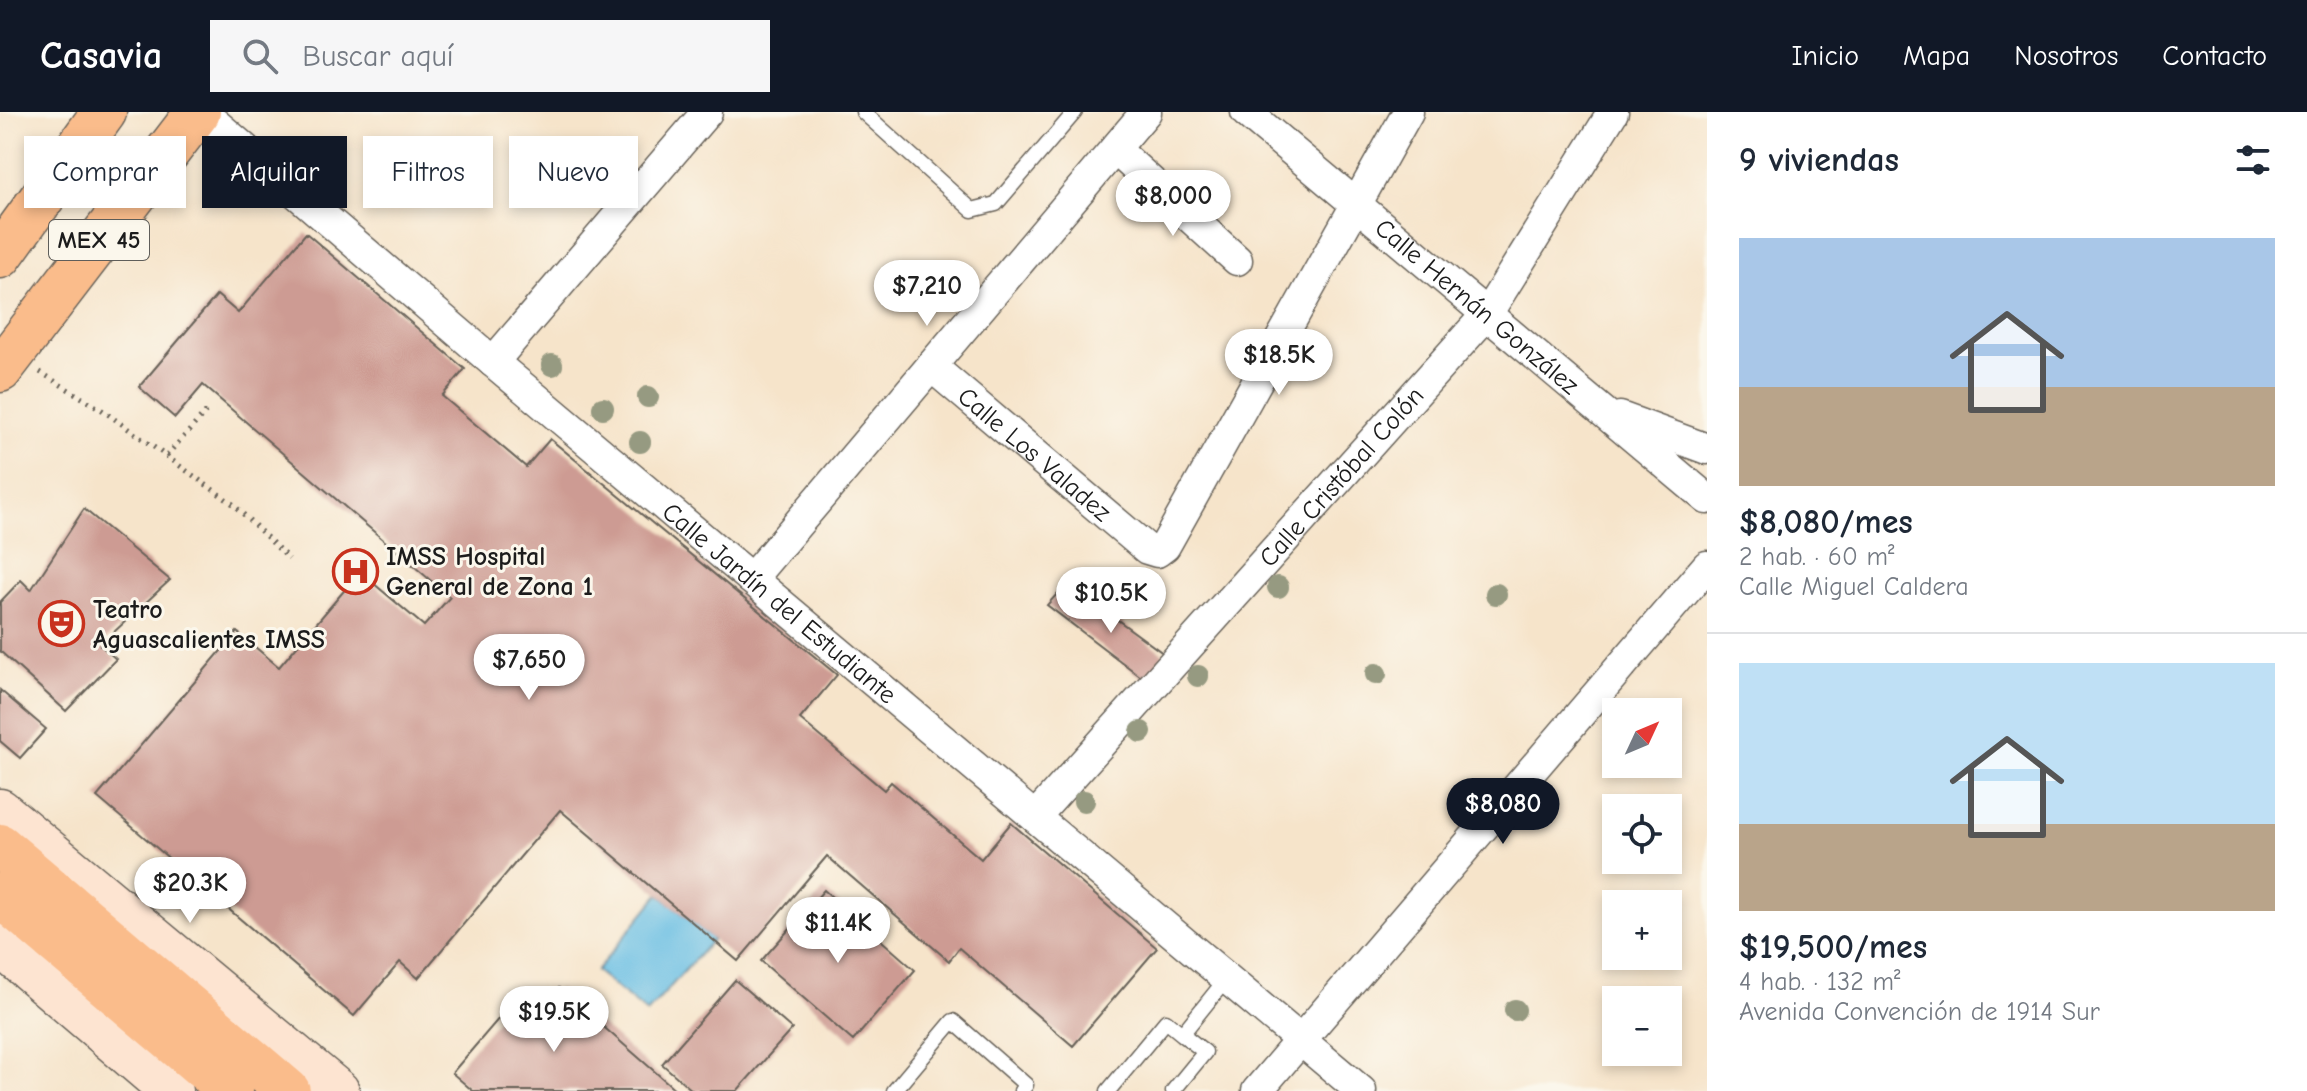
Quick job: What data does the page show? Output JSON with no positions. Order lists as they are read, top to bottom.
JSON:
{
  "streets": {
    "main road": ["MEX 45"],
    "street": [
      "Calle Hernán González",
      "Calle Los Valadez",
      "Calle Cristóbal Colón",
      "Calle Jardín del Estudiante"
    ]
  },
  "crossings": [
    ["MEX 45", "Calle Jardín del Estudiante"],
    ["Calle Hernán González", "Calle Los Valadez"],
    ["Calle Hernán González", "Calle Cristóbal Colón"],
    ["Calle Cristóbal Colón", "Calle Jardín del Estudiante"]
  ],
  "places": {
    "hospital": ["IMSS Hospital General de Zona 1"],
    "theatre": ["Teatro Aguascalientes IMSS"]
  },
  "north": "top right",
  "page": {
    "header": "Casavia",
    "search": "Buscar aquí",
    "nav": [
      "Inicio",
      "Mapa",
      "Nosotros",
      "Contacto"
    ],
    "heading": "9 viviendas",
    "chip": [
      "Comprar",
      "Alquilar",
      "Filtros",
      "Nuevo"
    ],
    "price": [
      "$8,000",
      "$7,210",
      "$18.5K",
      "$10.5K",
      "$7,650",
      "$8,080",
      "$20.3K",
      "$11.4K",
      "$19.5K"
    ],
    "list": [
      {
        "name": "$8,080/mes",
        "note": "2 hab. · 60 m² · Calle Miguel Caldera"
      },
      {
        "name": "$19,500/mes",
        "note": "4 hab. · 132 m² · Avenida Convención de 1914 Sur"
      }
    ],
    "map_buttons": ["+", "−"]
  }
}
